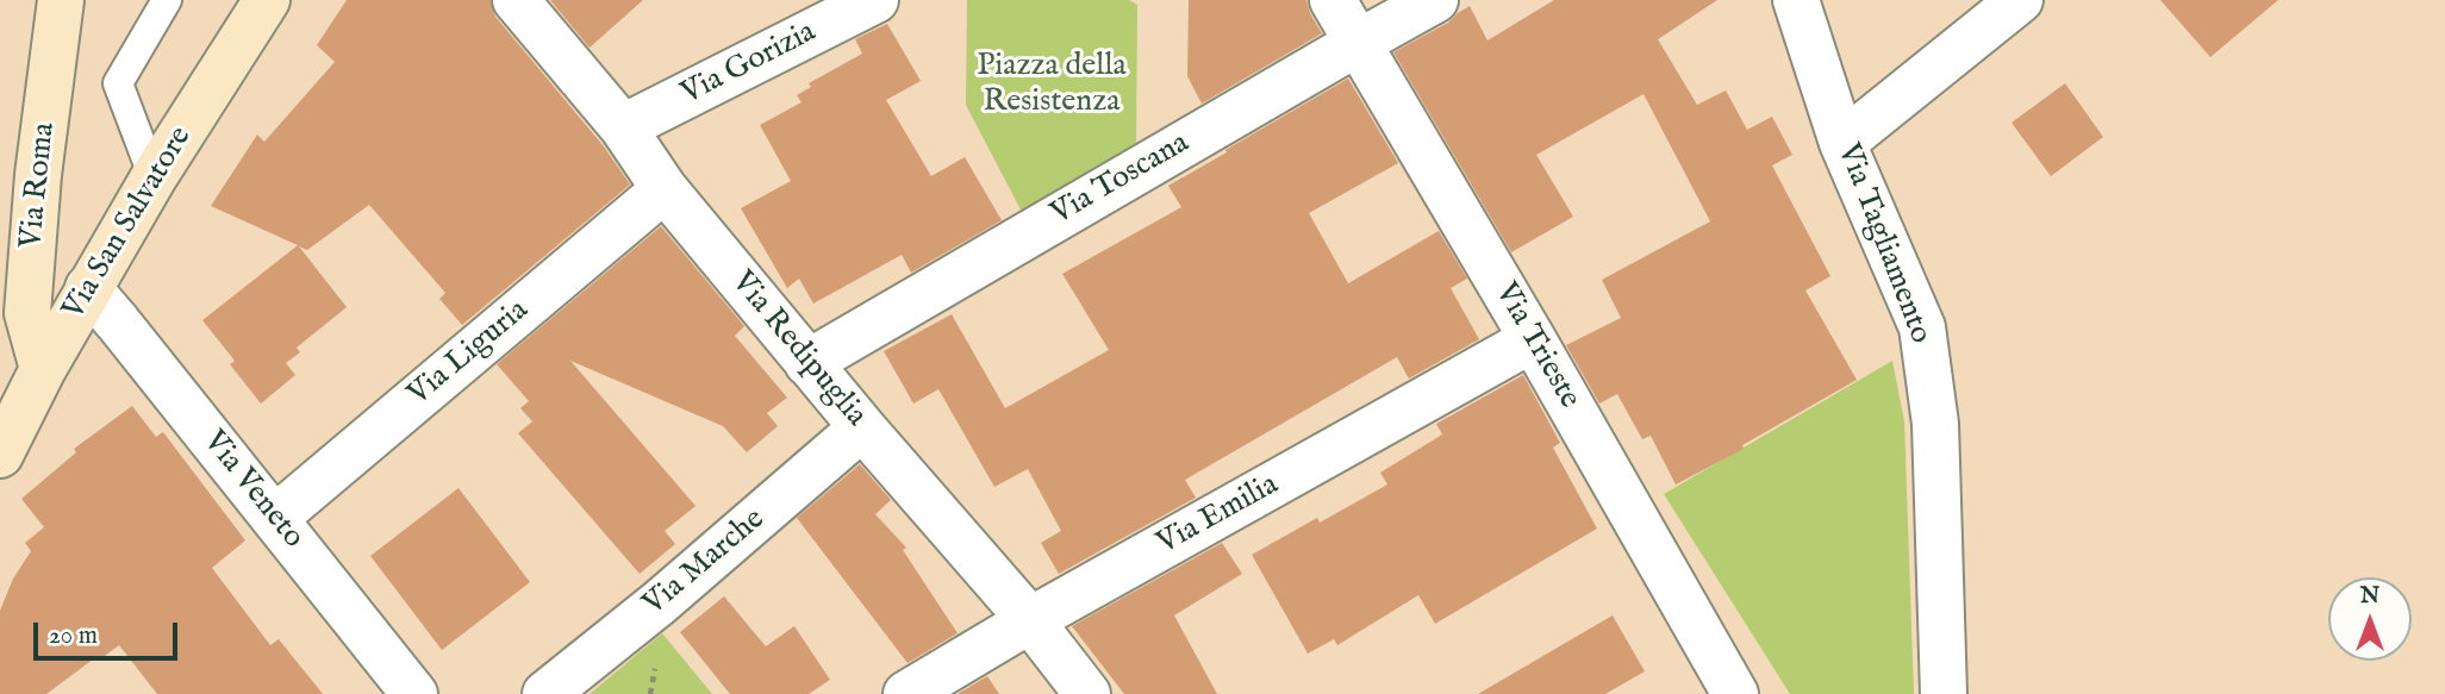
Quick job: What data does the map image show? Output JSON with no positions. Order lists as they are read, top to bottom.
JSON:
{
  "streets": {
    "street": [
      "Via Gorizia",
      "Via Toscana",
      "Via Roma",
      "Via San Salvatore",
      "Via Tagliamento",
      "Via Trieste",
      "Via Redipuglia",
      "Via Liguria",
      "Via Veneto",
      "Via Emilia",
      "Via Marche"
    ]
  },
  "crossings": [
    ["Via Gorizia", "Via Redipuglia"],
    ["Via Toscana", "Via Trieste"],
    ["Via Toscana", "Via Redipuglia"],
    ["Via Roma", "Via San Salvatore"],
    ["Via San Salvatore", "Via Veneto"],
    ["Via Trieste", "Via Emilia"],
    ["Via Redipuglia", "Via Liguria"],
    ["Via Redipuglia", "Via Emilia"],
    ["Via Redipuglia", "Via Marche"],
    ["Via Liguria", "Via Veneto"]
  ],
  "parks": ["Piazza della Resistenza"],
  "scale_bar": "20 m",
  "north": "top"
}
